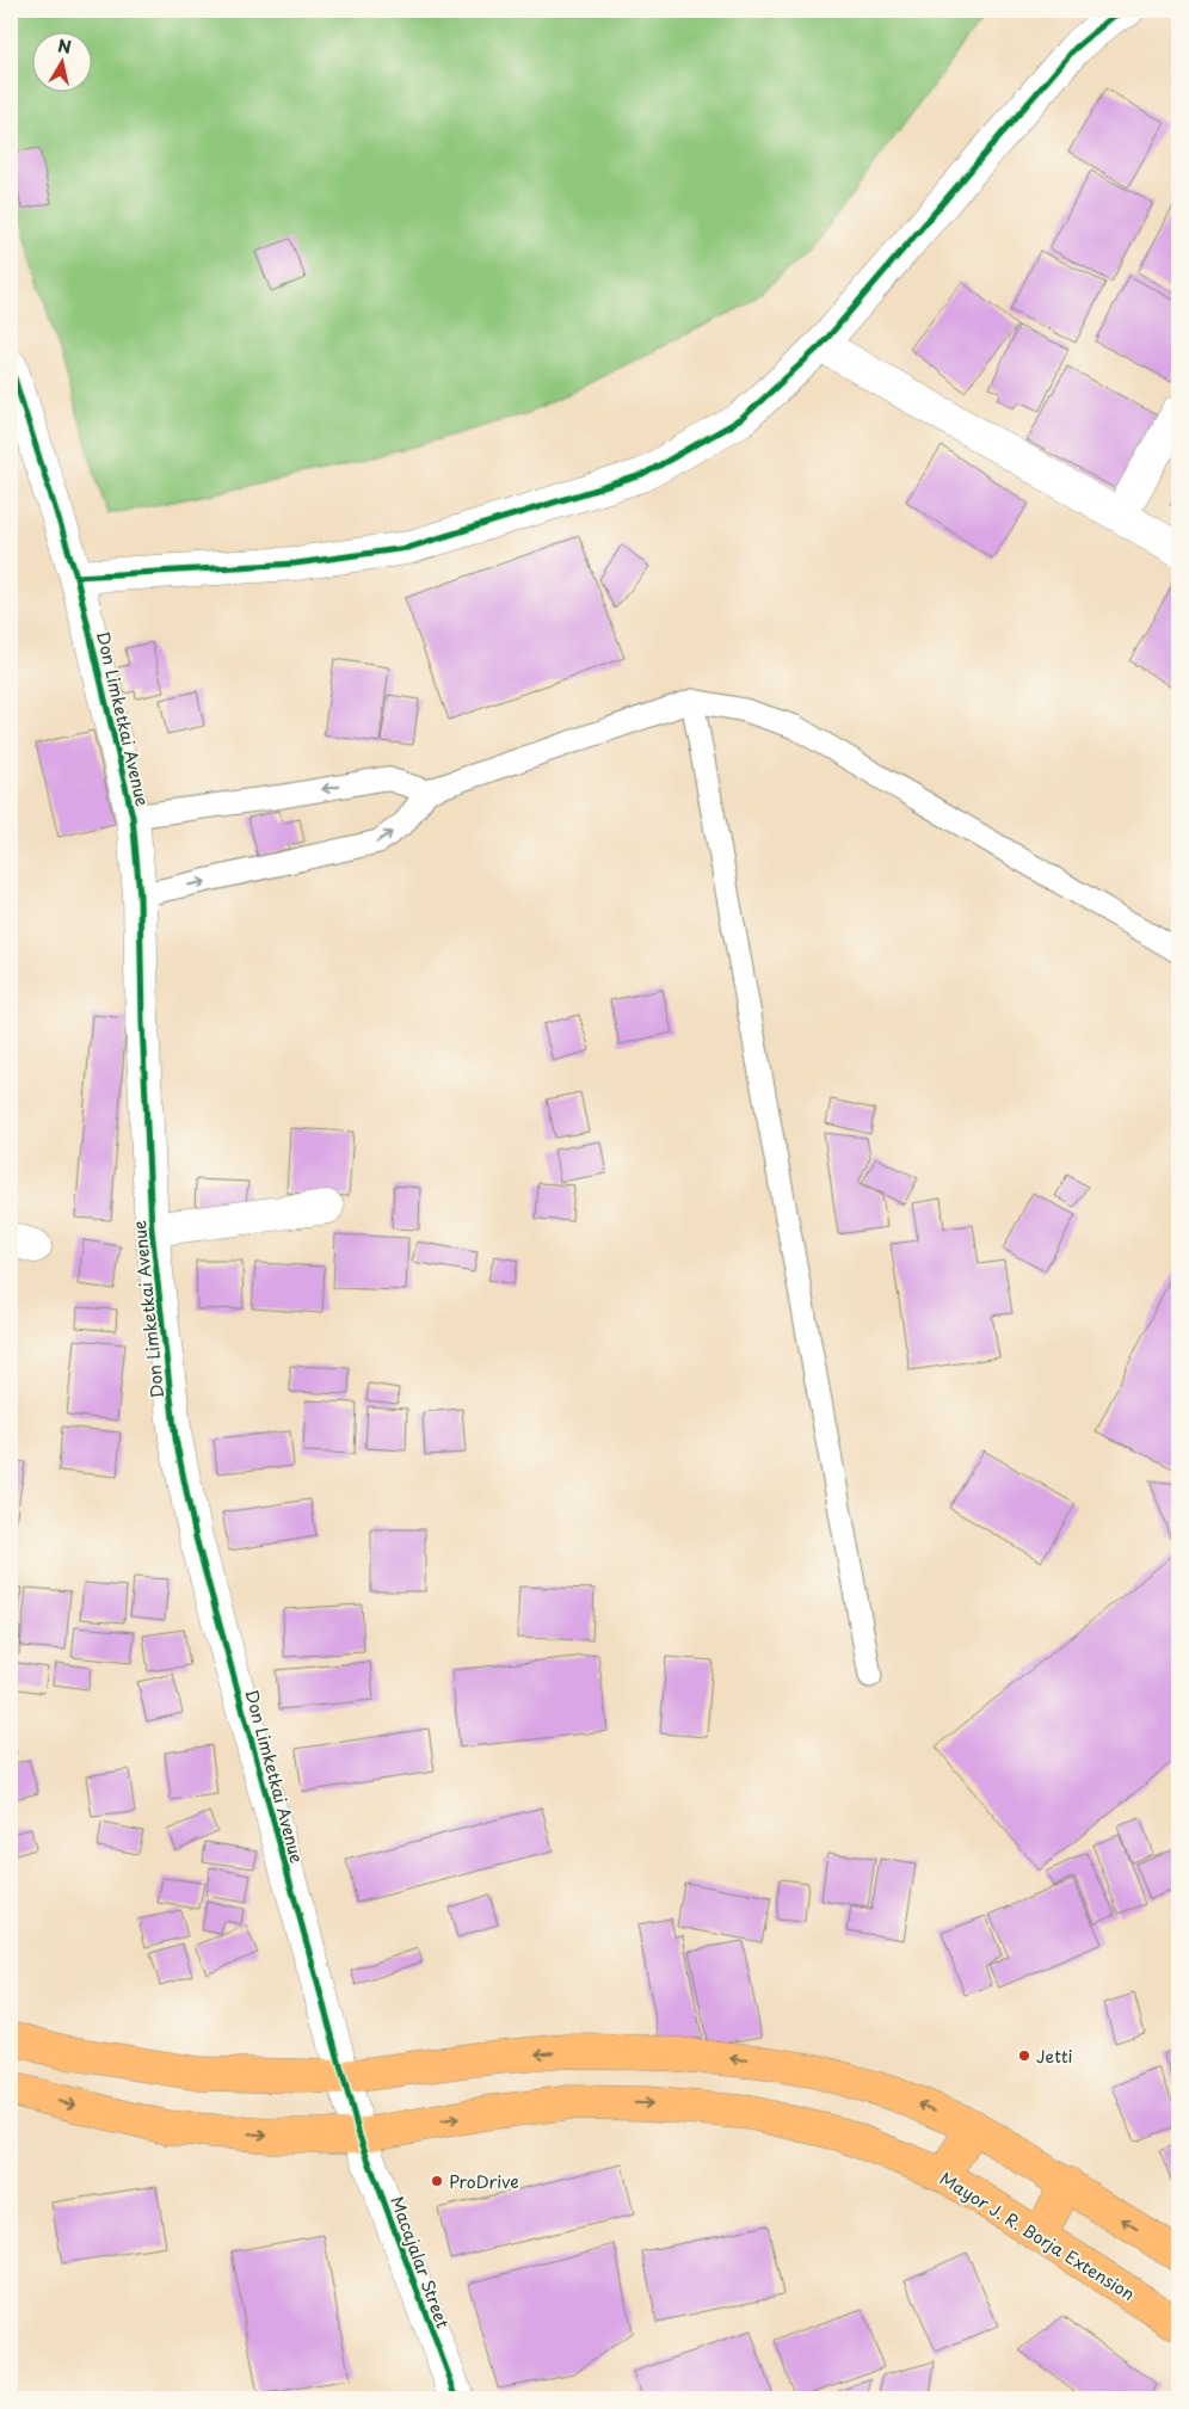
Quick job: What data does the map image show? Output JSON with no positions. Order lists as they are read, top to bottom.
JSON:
{
  "streets": {
    "main road": ["Mayor J. R. Borja Extension"],
    "street": ["Don Limketkai Avenue", "Macajalar Street"]
  },
  "crossings": [
    ["Don Limketkai Avenue", "Mayor J. R. Borja Extension"],
    ["Don Limketkai Avenue", "Macajalar Street"],
    ["Mayor J. R. Borja Extension", "Macajalar Street"]
  ],
  "places": ["Jetti", "ProDrive"],
  "north": "top"
}
